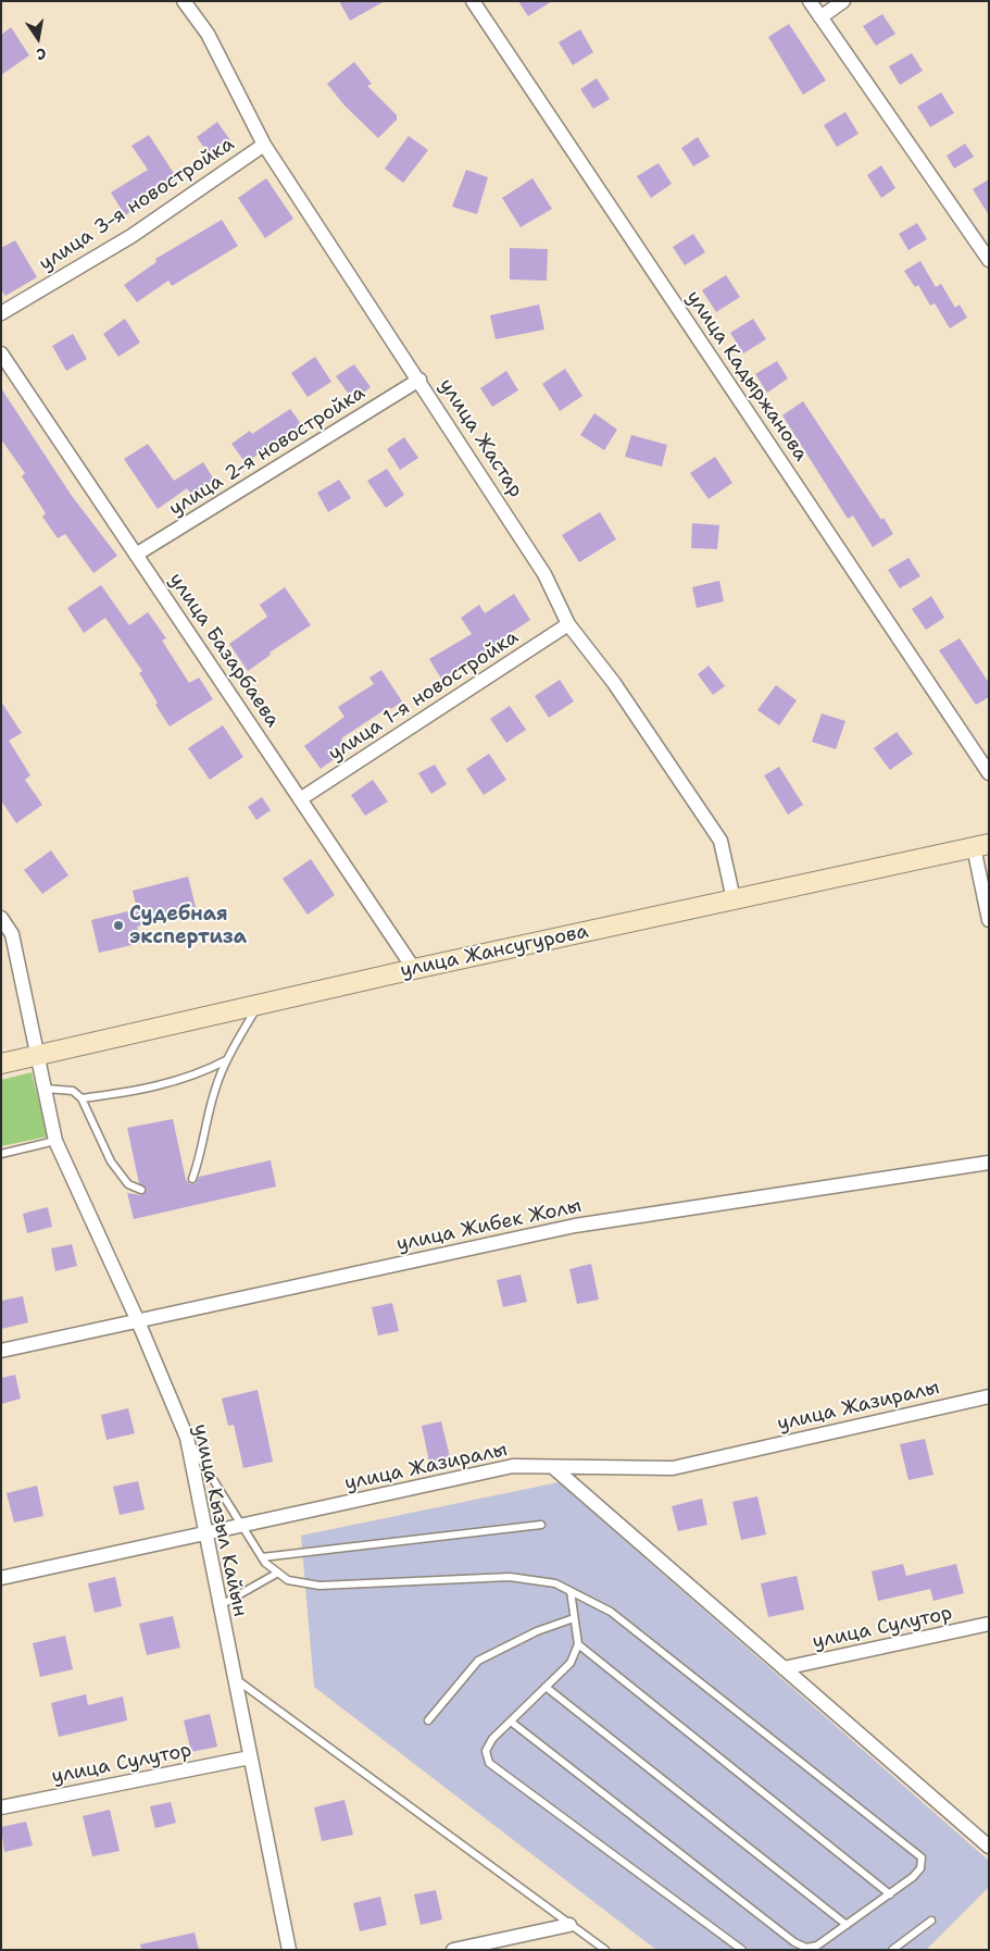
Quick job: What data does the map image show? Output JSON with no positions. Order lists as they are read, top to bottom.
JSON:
{
  "streets": {
    "main road": ["улица Жансугурова"],
    "street": [
      "улица 3-я новостройка",
      "улица Кадыржанова",
      "улица Жастар",
      "улица 2-я новостройка",
      "улица Базарбаева",
      "улица 1-я новостройка",
      "улица Жибек Жолы",
      "улица Жазиралы",
      "улица Кызыл Кайын",
      "улица Сулутор"
    ]
  },
  "crossings": [
    ["улица 3-я новостройка", "улица Жастар"],
    ["улица Жастар", "улица 2-я новостройка"],
    ["улица Жастар", "улица 1-я новостройка"],
    ["улица Жастар", "улица Жансугурова"],
    ["улица 2-я новостройка", "улица Базарбаева"],
    ["улица Базарбаева", "улица 1-я новостройка"],
    ["улица Базарбаева", "улица Жансугурова"],
    ["улица Жансугурова", "улица Кызыл Кайын"],
    ["улица Жибек Жолы", "улица Кызыл Кайын"],
    ["улица Жазиралы", "улица Кызыл Кайын"],
    ["улица Кызыл Кайын", "улица Сулутор"]
  ],
  "places": ["Судебная экспертиза"],
  "north": "bottom"
}
